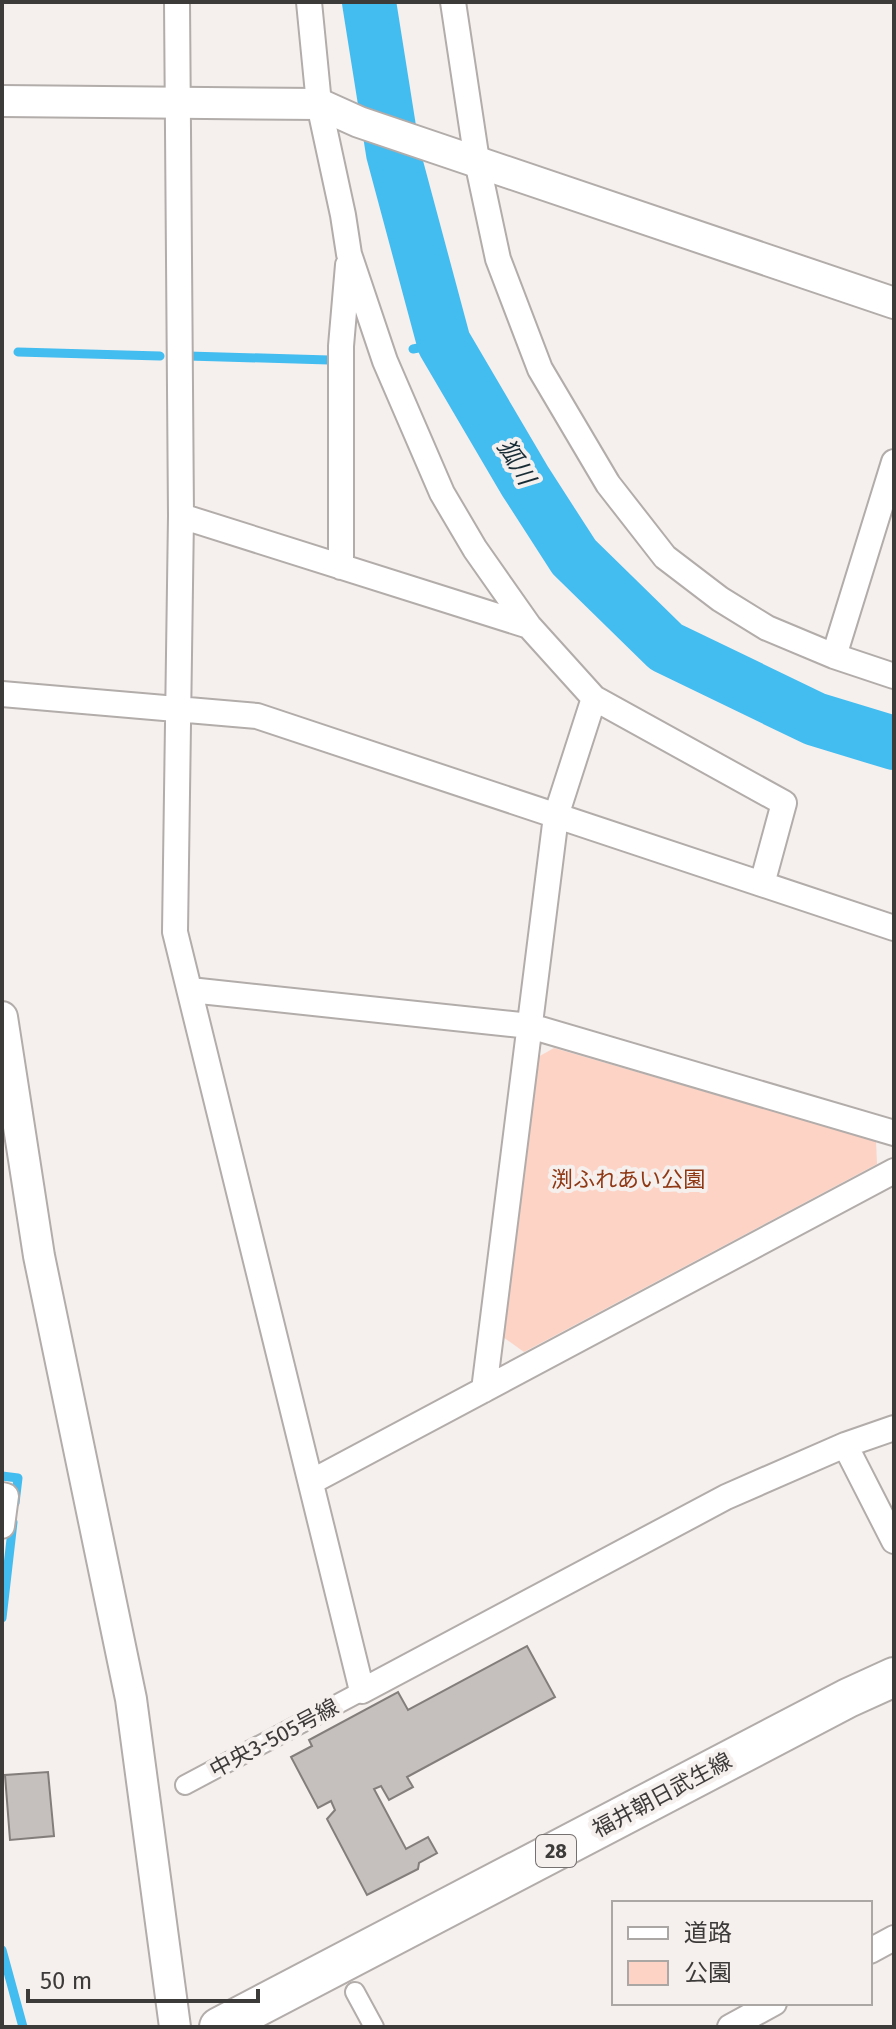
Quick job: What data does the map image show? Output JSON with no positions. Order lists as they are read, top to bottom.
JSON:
{
  "streets": {
    "main road": ["福井朝日武生線", "28"],
    "street": ["中央3-505号線"]
  },
  "water": ["狐川"],
  "parks": ["渕ふれあい公園"],
  "legend": ["道路", "公園"],
  "scale_bar": "50 m"
}
